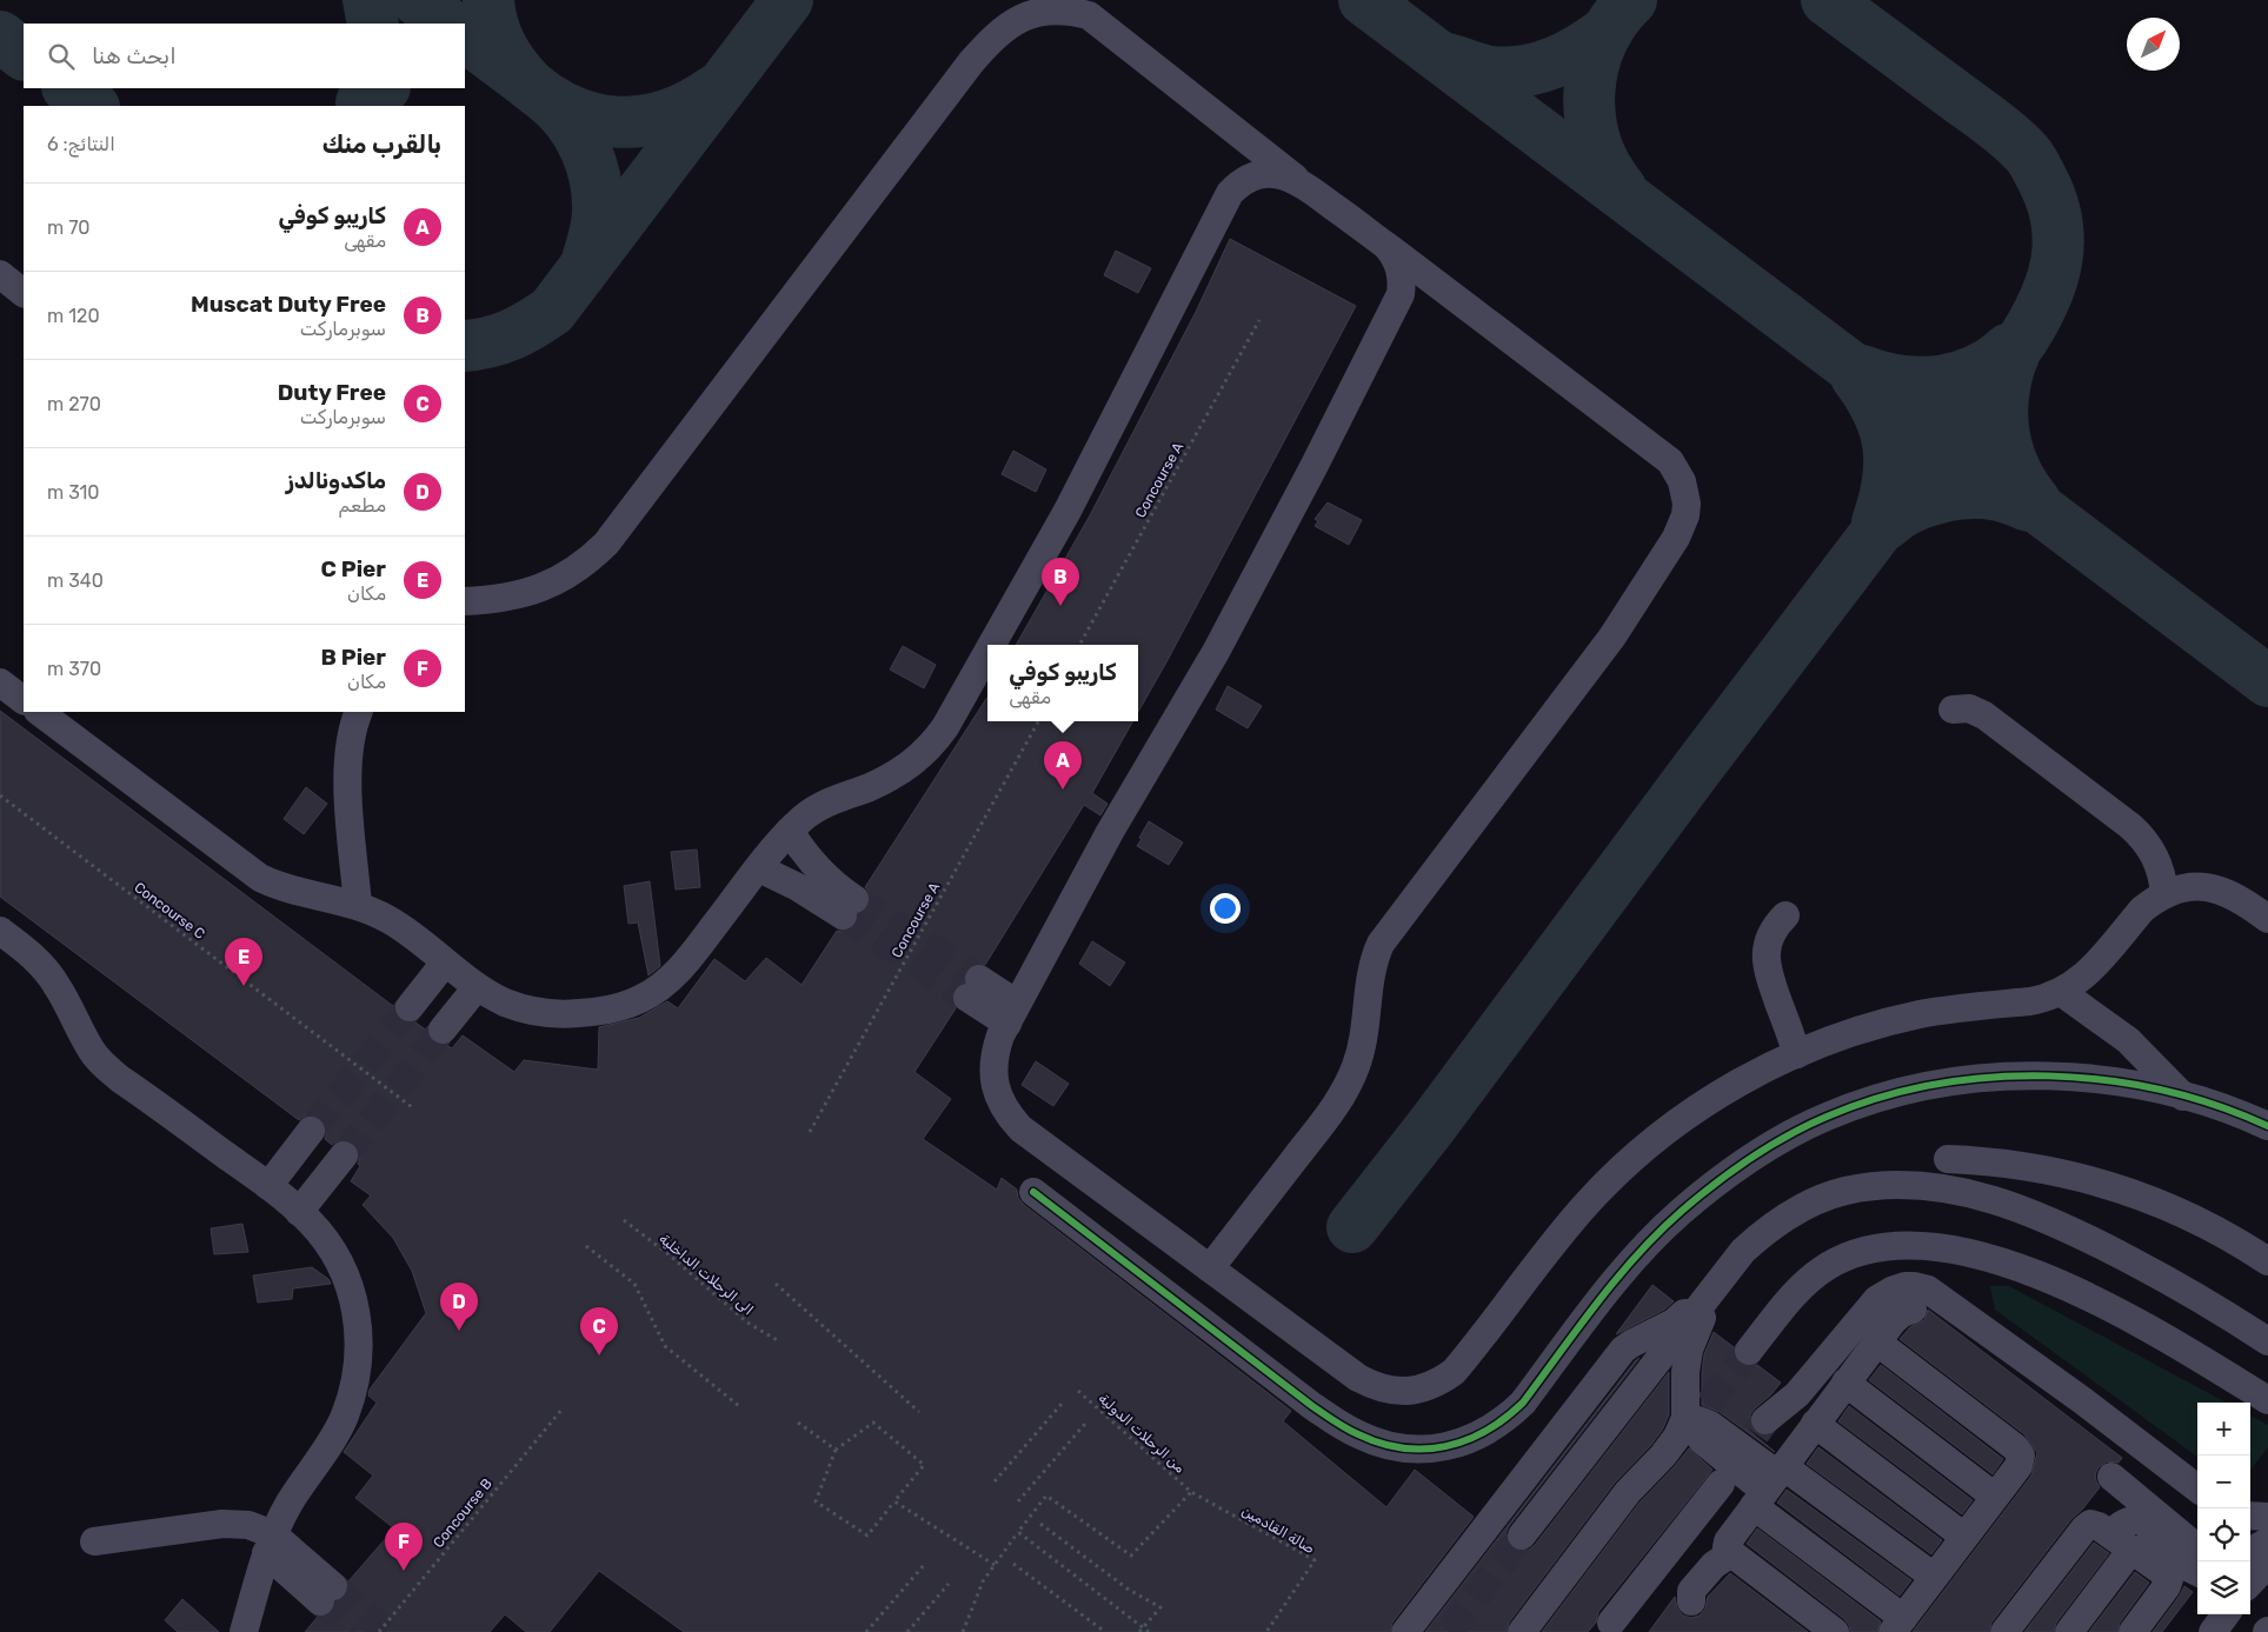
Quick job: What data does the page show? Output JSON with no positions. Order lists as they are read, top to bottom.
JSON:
{
  "streets": {
    "path": [
      "Concourse A",
      "Concourse C",
      "الى الرحلات الداخلية",
      "من الرحلات الدولية",
      "Concourse B",
      "صالة القادمين"
    ]
  },
  "crossings": [
    ["من الرحلات الدولية", "صالة القادمين"]
  ],
  "north": "top right",
  "page": {
    "search": "ابحث هنا",
    "heading": ["بالقرب منك", "النتائج: 6"],
    "list": [
      {
        "mark": "A",
        "name": "كاريبو كوفي",
        "note": "مقهى",
        "value": "70 m"
      },
      {
        "mark": "B",
        "name": "Muscat Duty Free",
        "note": "سوبرماركت",
        "value": "120 m"
      },
      {
        "mark": "C",
        "name": "Duty Free",
        "note": "سوبرماركت",
        "value": "270 m"
      },
      {
        "mark": "D",
        "name": "ماكدونالدز",
        "note": "مطعم",
        "value": "310 m"
      },
      {
        "mark": "E",
        "name": "C Pier",
        "note": "مكان",
        "value": "340 m"
      },
      {
        "mark": "F",
        "name": "B Pier",
        "note": "مكان",
        "value": "370 m"
      }
    ],
    "pins": [
      "B",
      "A",
      "E",
      "D",
      "C",
      "F"
    ],
    "popup": ["كاريبو كوفي", "مقهى"],
    "map_buttons": ["+", "−"]
  }
}
